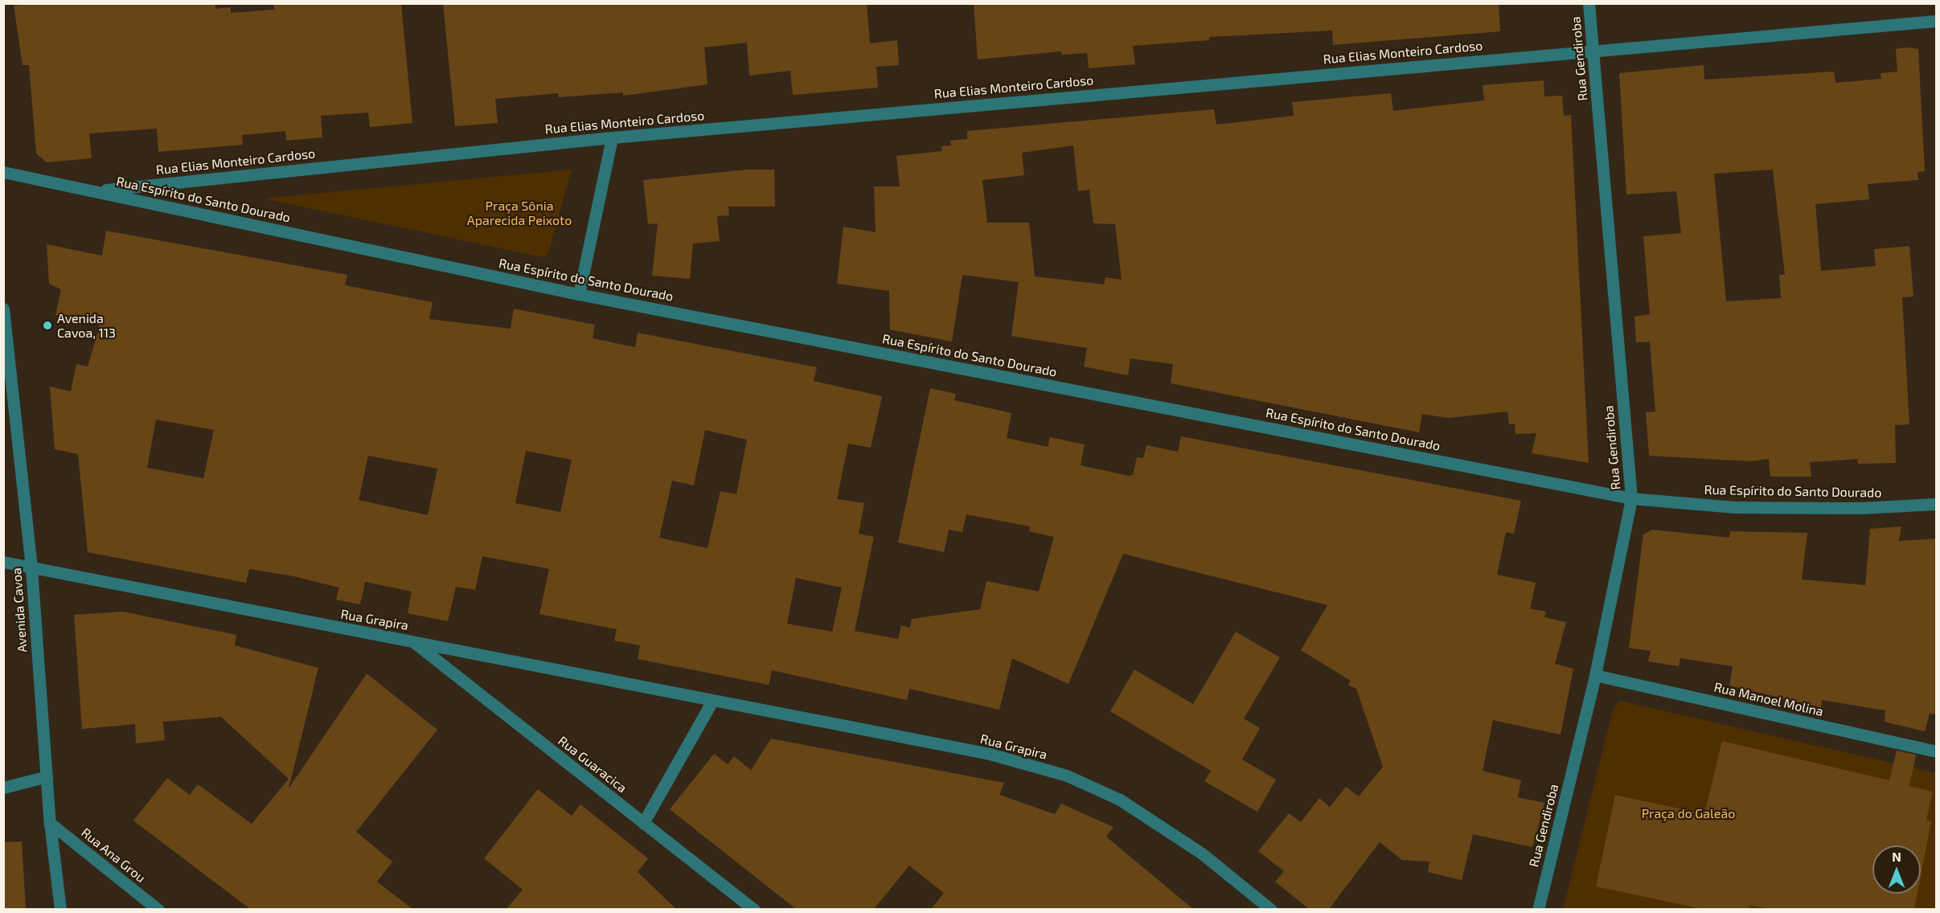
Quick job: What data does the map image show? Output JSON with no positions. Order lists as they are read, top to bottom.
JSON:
{
  "streets": {
    "street": [
      "Rua Elias Monteiro Cardoso",
      "Rua Gendiroba",
      "Rua Espírito do Santo Dourado",
      "Avenida Cavoa",
      "Rua Grapira",
      "Rua Manoel Molina",
      "Rua Guaracica",
      "Rua Ana Grou"
    ]
  },
  "crossings": [
    ["Rua Elias Monteiro Cardoso", "Rua Gendiroba"],
    ["Rua Elias Monteiro Cardoso", "Rua Espírito do Santo Dourado"],
    ["Rua Gendiroba", "Rua Espírito do Santo Dourado"],
    ["Rua Gendiroba", "Rua Manoel Molina"],
    ["Avenida Cavoa", "Rua Grapira"],
    ["Avenida Cavoa", "Rua Ana Grou"],
    ["Rua Grapira", "Rua Guaracica"]
  ],
  "parks": ["Praça Sônia Aparecida Peixoto", "Praça do Galeão"],
  "places": ["Avenida Cavoa, 113"],
  "north": "top"
}
